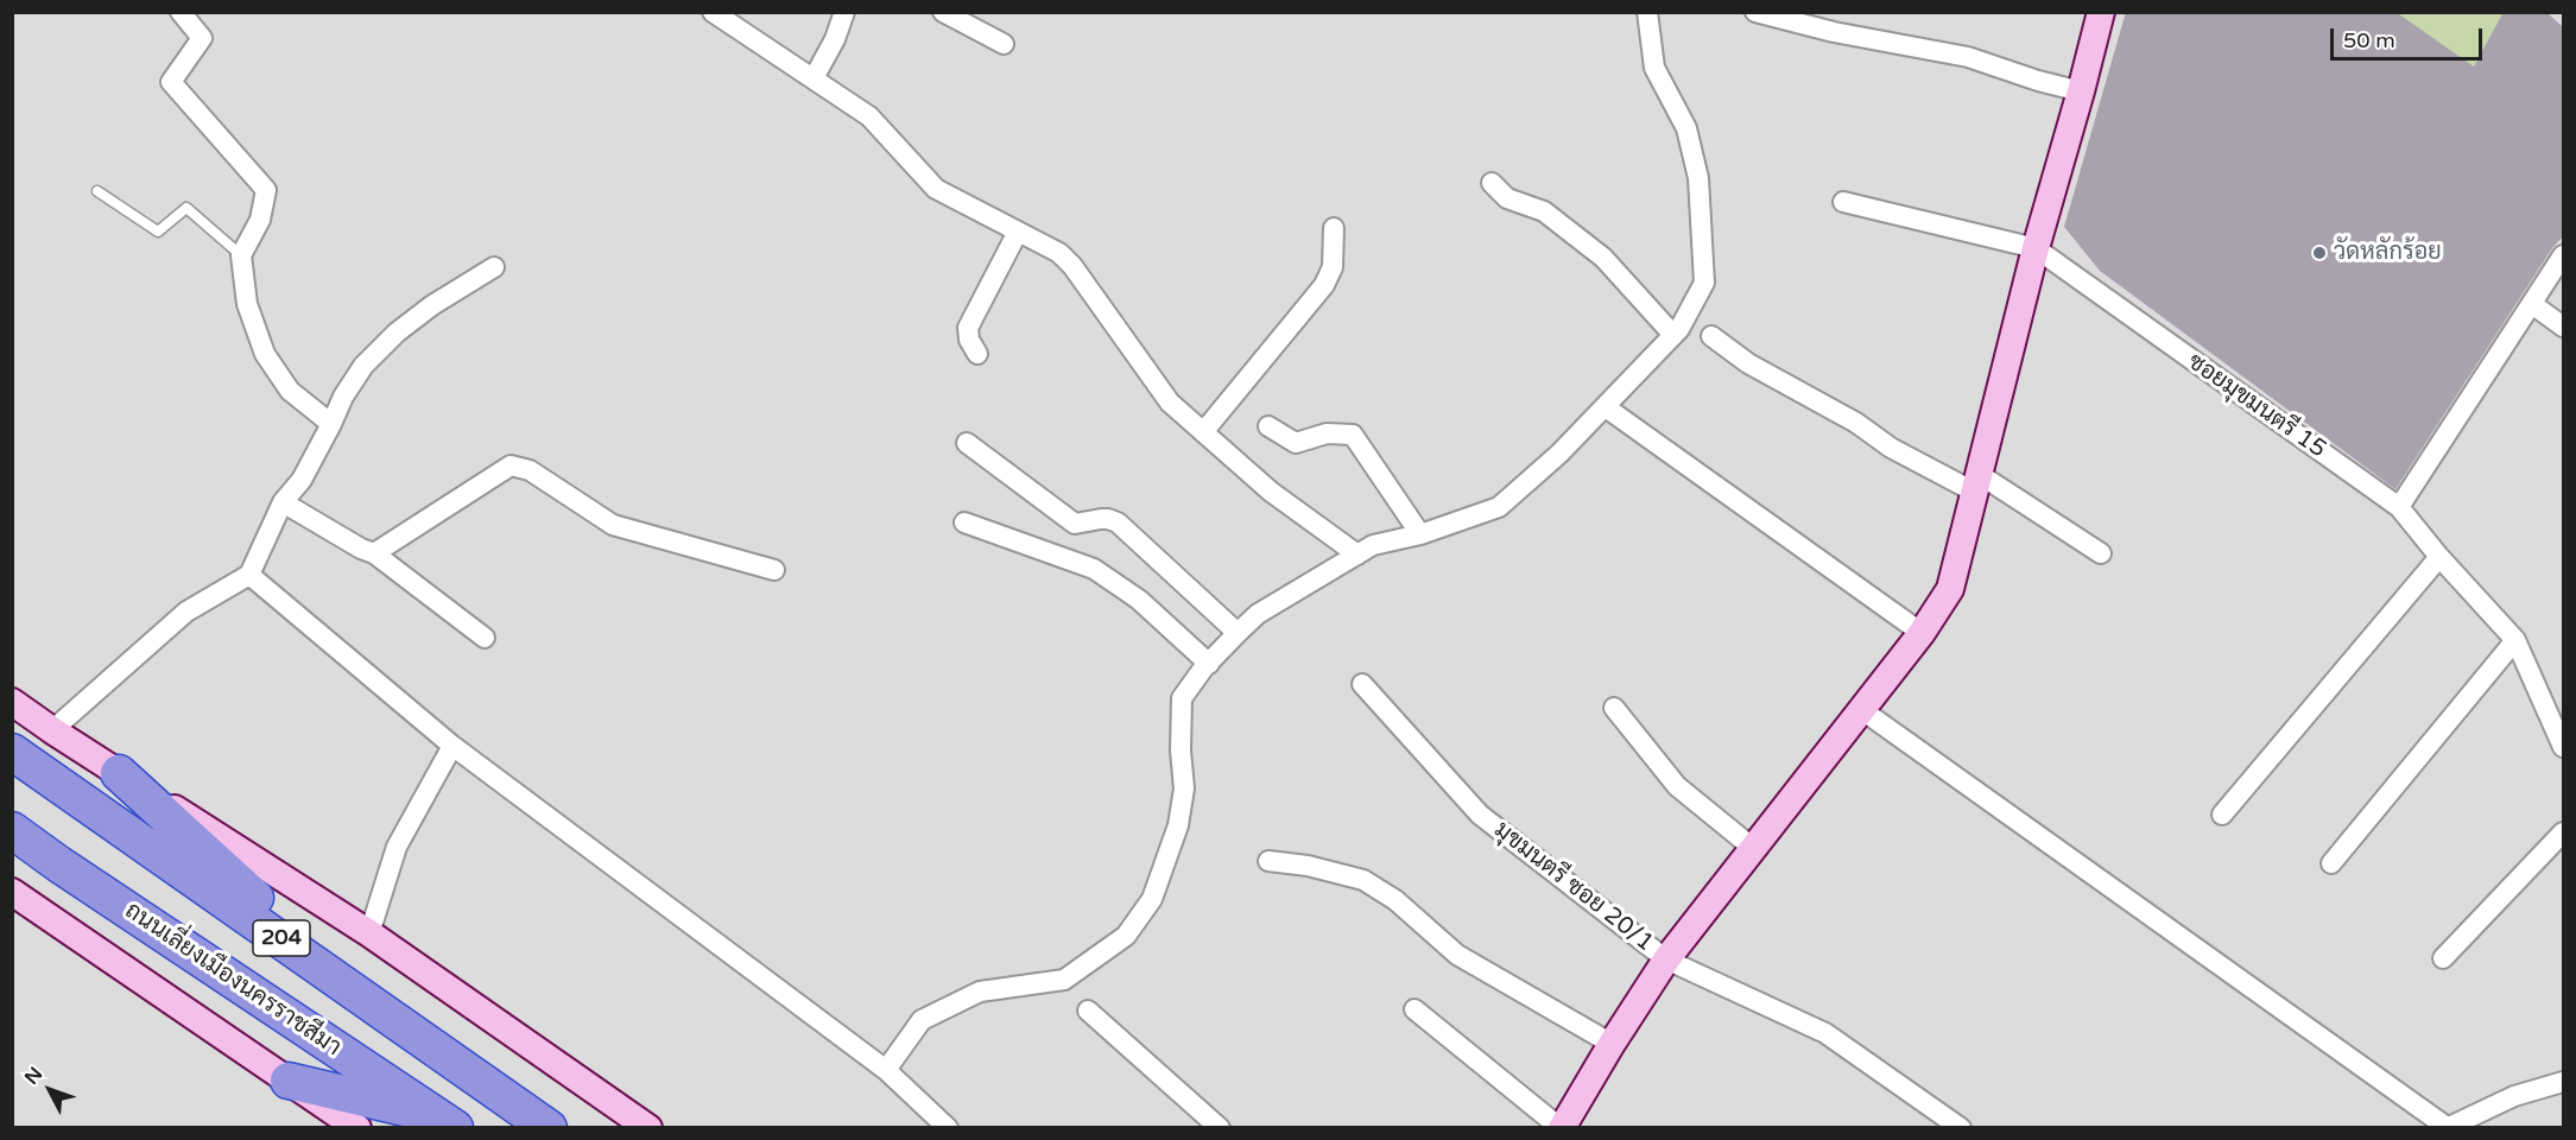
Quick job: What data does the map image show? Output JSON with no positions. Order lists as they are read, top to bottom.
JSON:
{
  "streets": {
    "highway": ["204", "ถนนเลี่ยงเมืองนครราชสีมา"],
    "street": ["ซอยมุขมนตรี 15", "มุขมนตรี ซอย 20/1"]
  },
  "places": ["วัดหลักร้อย"],
  "scale_bar": "50 m",
  "north": "top left"
}
